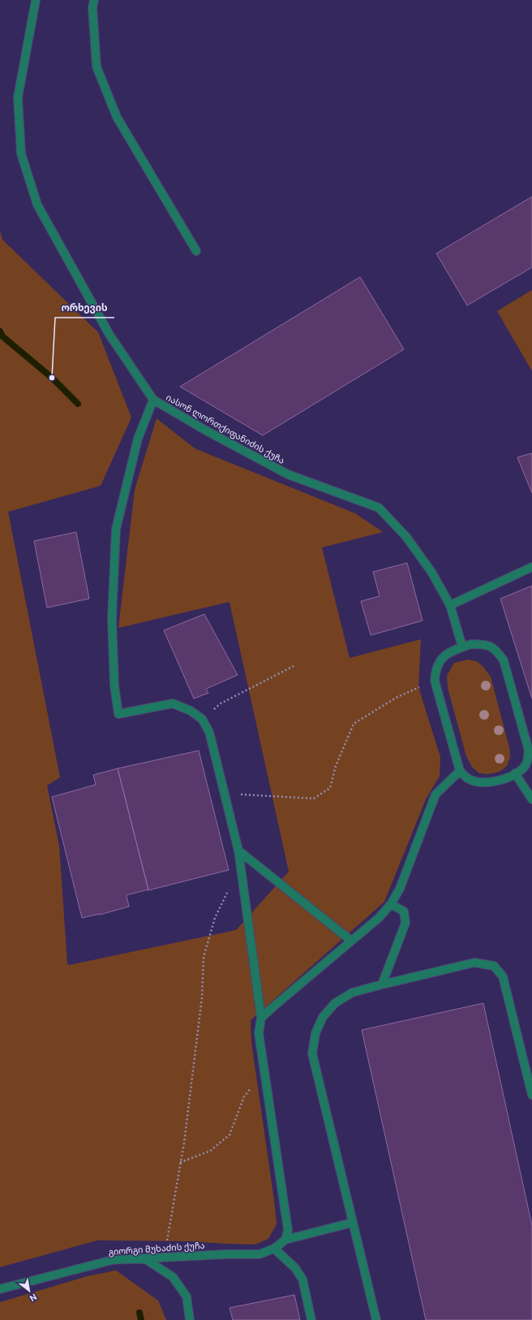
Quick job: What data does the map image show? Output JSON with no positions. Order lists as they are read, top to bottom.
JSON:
{
  "streets": {
    "street": ["იასონ ლორთქიფანიძის ქუჩა", "გიორგი მუხაძის ქუჩა"]
  },
  "places": ["ორხევის"],
  "north": "bottom right"
}
